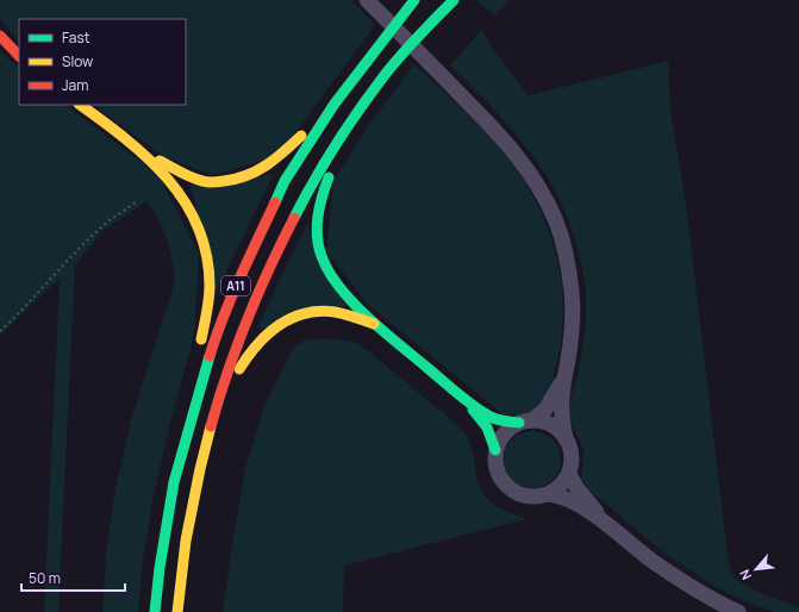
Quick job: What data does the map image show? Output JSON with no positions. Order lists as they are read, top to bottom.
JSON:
{
  "streets": {
    "highway": ["A11"]
  },
  "legend": ["Fast", "Slow", "Jam"],
  "scale_bar": "50 m",
  "north": "bottom left"
}
